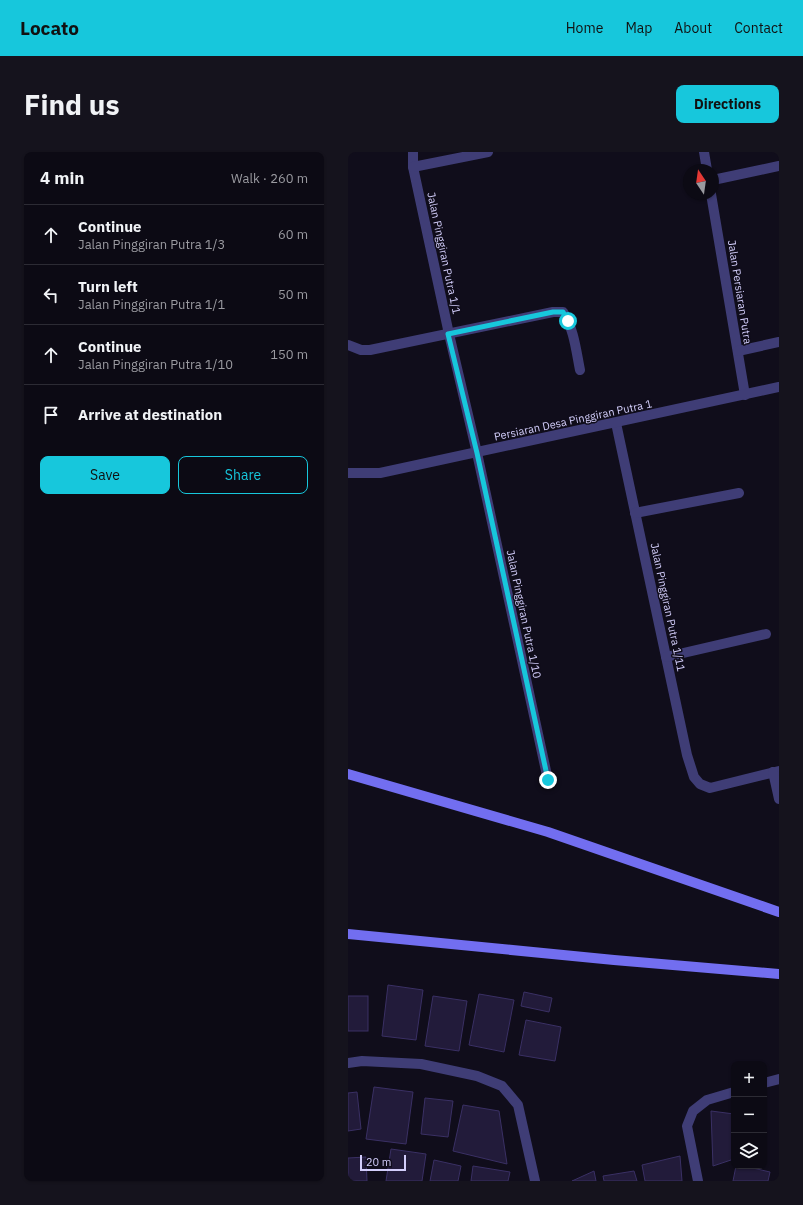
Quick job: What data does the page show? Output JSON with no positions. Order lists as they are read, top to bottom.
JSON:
{
  "streets": {
    "street": [
      "Jalan Pinggiran Putra 1/1",
      "Jalan Persiaran Putra",
      "Persiaran Desa Pinggiran Putra 1",
      "Jalan Pinggiran Putra 1/11",
      "Jalan Pinggiran Putra 1/10"
    ]
  },
  "crossings": [
    ["Jalan Pinggiran Putra 1/1", "Persiaran Desa Pinggiran Putra 1"],
    ["Jalan Pinggiran Putra 1/1", "Jalan Pinggiran Putra 1/10"],
    ["Jalan Persiaran Putra", "Persiaran Desa Pinggiran Putra 1"],
    ["Persiaran Desa Pinggiran Putra 1", "Jalan Pinggiran Putra 1/11"],
    ["Persiaran Desa Pinggiran Putra 1", "Jalan Pinggiran Putra 1/10"]
  ],
  "scale_bar": "20 m",
  "north": "top",
  "page": {
    "header": "Locato",
    "nav": [
      "Home",
      "Map",
      "About",
      "Contact"
    ],
    "buttons": [
      "Directions",
      ["Save", "Share"]
    ],
    "title": "Find us",
    "heading": ["4 min", "Walk · 260 m"],
    "list": [
      ["Continue", "Jalan Pinggiran Putra 1/3", "60 m"],
      ["Turn left", "Jalan Pinggiran Putra 1/1", "50 m"],
      ["Continue", "Jalan Pinggiran Putra 1/10", "150 m"],
      "Arrive at destination"
    ],
    "map_buttons": ["+", "−"],
    "scale": "20 m"
  }
}
